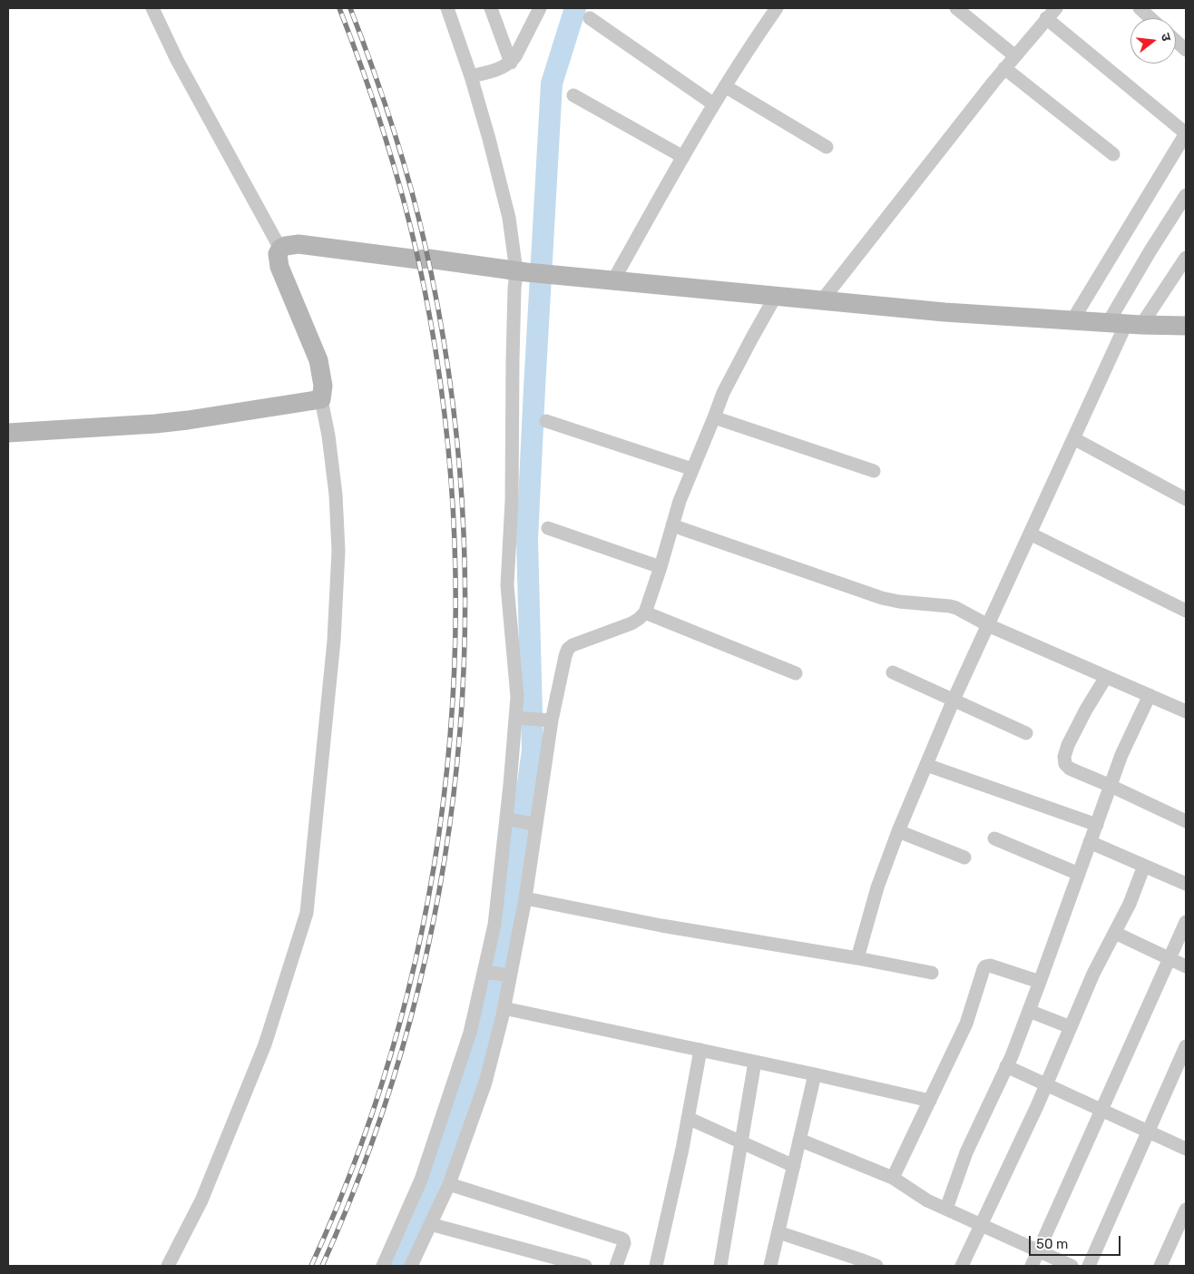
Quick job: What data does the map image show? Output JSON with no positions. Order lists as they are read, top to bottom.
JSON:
{
  "scale_bar": "50 m",
  "north": "right"
}
